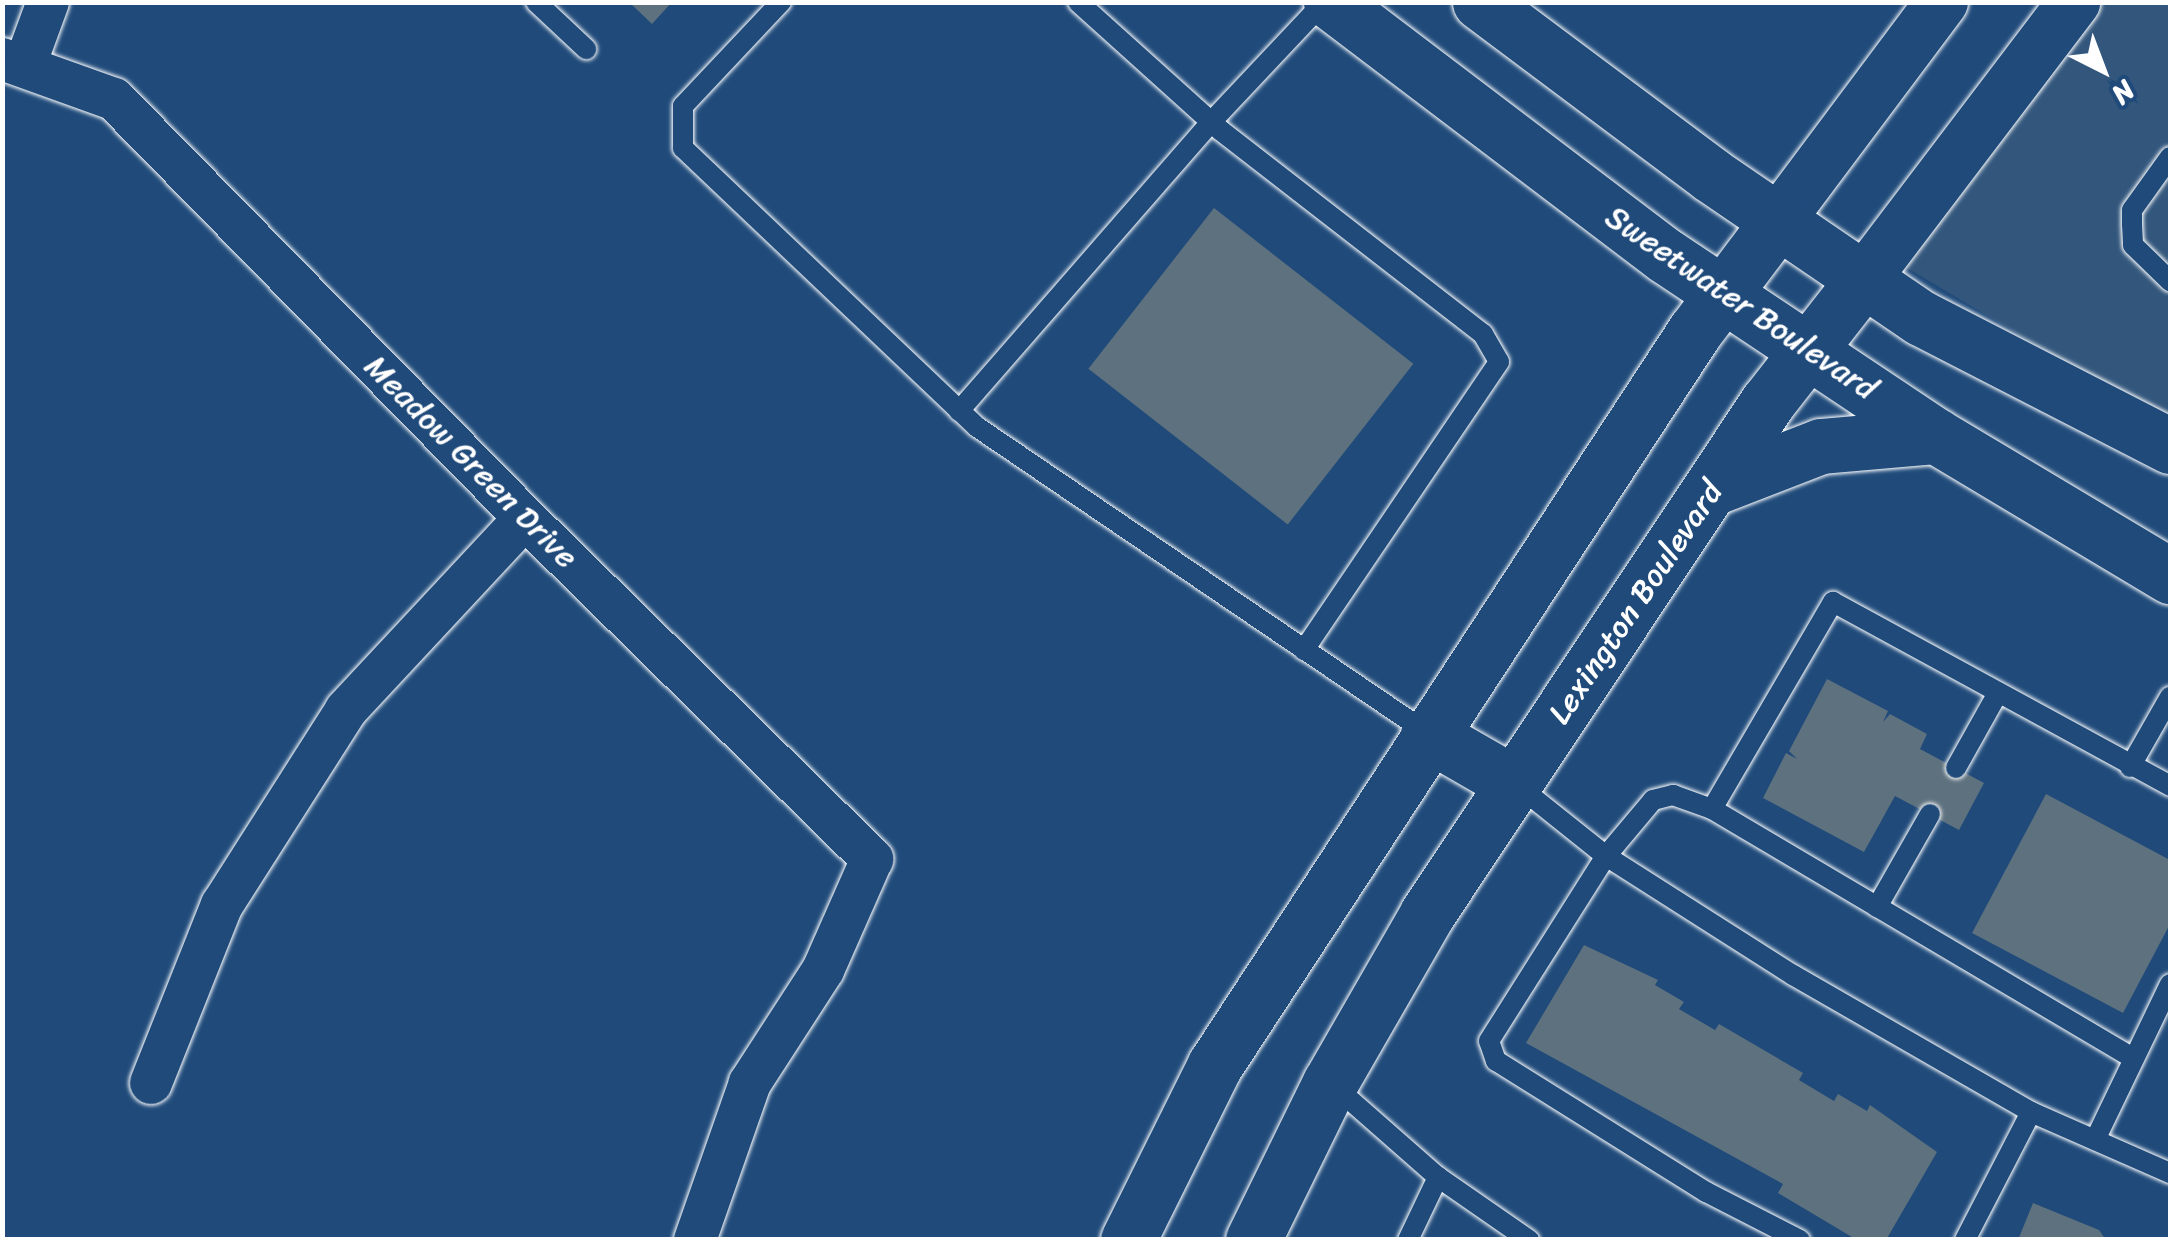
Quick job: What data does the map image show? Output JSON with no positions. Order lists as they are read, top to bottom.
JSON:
{
  "streets": {
    "main road": ["Sweetwater Boulevard", "Lexington Boulevard"],
    "street": ["Meadow Green Drive"]
  },
  "crossings": [
    ["Sweetwater Boulevard", "Lexington Boulevard"]
  ],
  "north": "bottom right"
}
